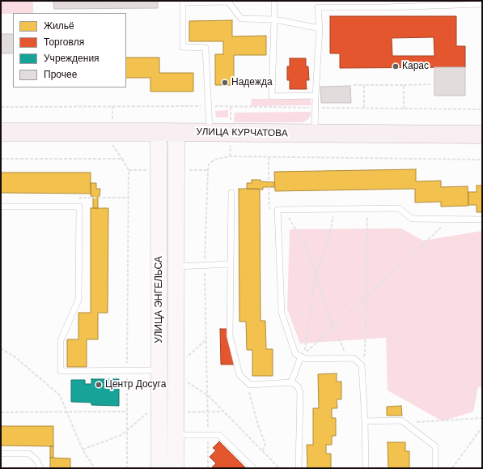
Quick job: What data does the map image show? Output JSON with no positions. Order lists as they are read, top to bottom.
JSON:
{
  "streets": {
    "main road": ["УЛИЦА КУРЧАТОВА", "УЛИЦА ЭНГЕЛЬСА"]
  },
  "crossings": [
    ["УЛИЦА КУРЧАТОВА", "УЛИЦА ЭНГЕЛЬСА"]
  ],
  "places": ["Карас", "Надежда", "Центр Досуга"],
  "legend": [
    "Жильё",
    "Торговля",
    "Учреждения",
    "Прочее"
  ]
}
